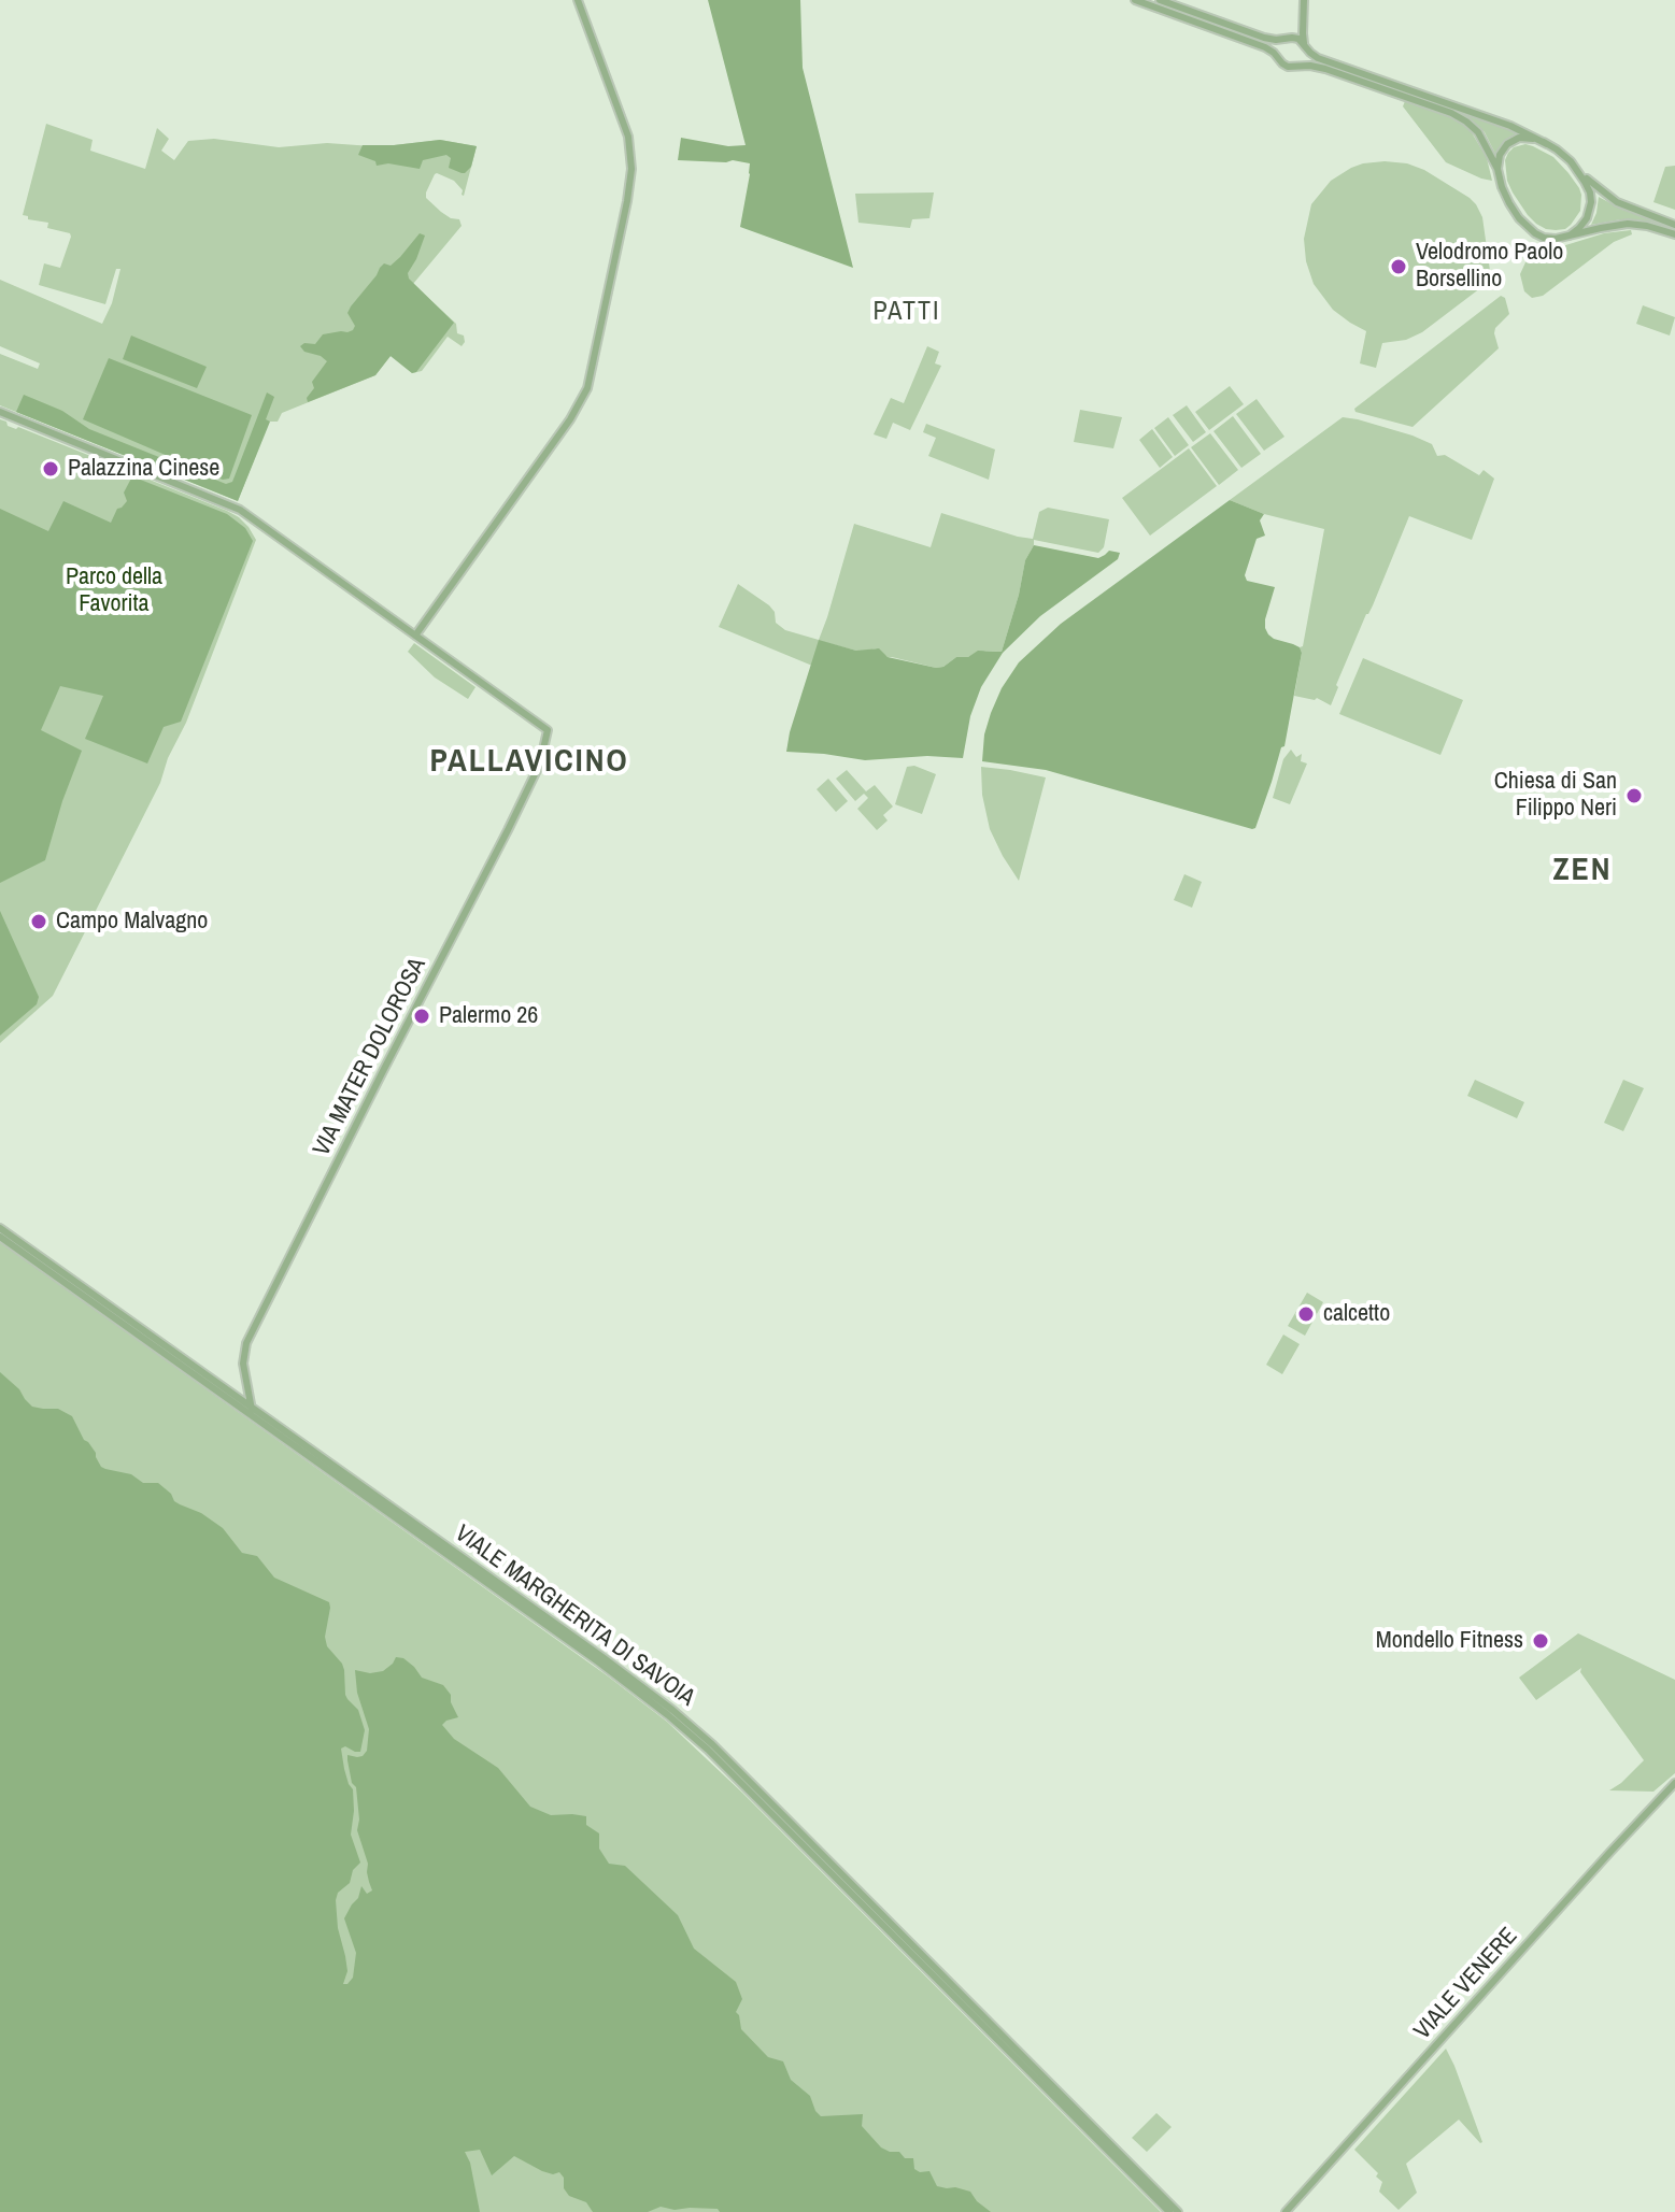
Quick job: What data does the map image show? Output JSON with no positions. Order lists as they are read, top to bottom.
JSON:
{
  "streets": {
    "street": ["VIA MATER DOLOROSA", "VIALE MARGHERITA DI SAVOIA", "VIALE VENERE"]
  },
  "crossings": [
    ["VIA MATER DOLOROSA", "VIALE MARGHERITA DI SAVOIA"]
  ],
  "districts": ["PATTI", "PALLAVICINO", "ZEN"],
  "parks": ["Parco della Favorita"],
  "places": [
    "Velodromo Paolo Borsellino",
    "Palazzina Cinese",
    "Chiesa di San Filippo Neri",
    "Campo Malvagno",
    "Palermo 26",
    "calcetto",
    "Mondello Fitness"
  ]
}
